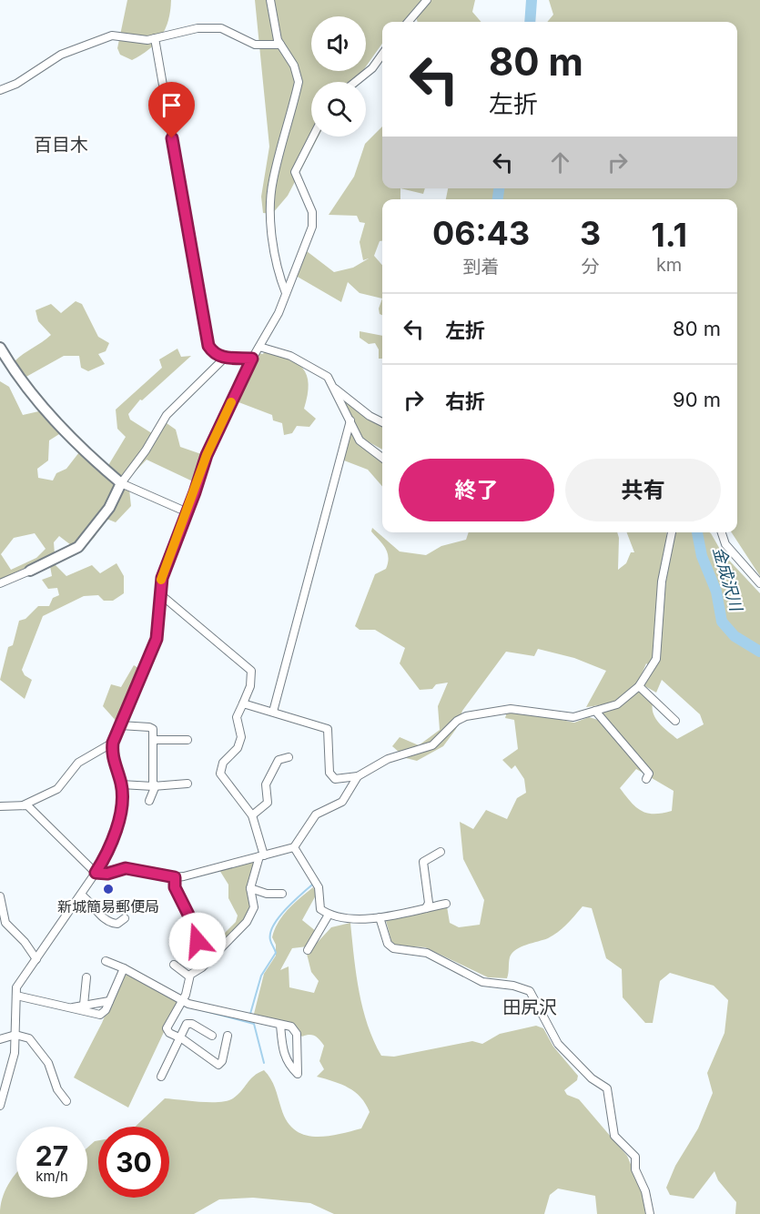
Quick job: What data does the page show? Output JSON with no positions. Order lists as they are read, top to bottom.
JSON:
{
  "districts": ["百目木", "田尻沢"],
  "water": ["金成沢川"],
  "places": ["新城簡易郵便局"],
  "page": {
    "turn": ["80 m", "左折"],
    "eta": [
      "06:43",
      "到着",
      "3",
      "分",
      "1.1",
      "km"
    ],
    "list": [
      {
        "name": "左折",
        "value": "80 m"
      },
      {
        "name": "右折",
        "value": "90 m"
      }
    ],
    "buttons": ["終了", "共有"],
    "speed": "27 km/h",
    "limit": "30"
  }
}
